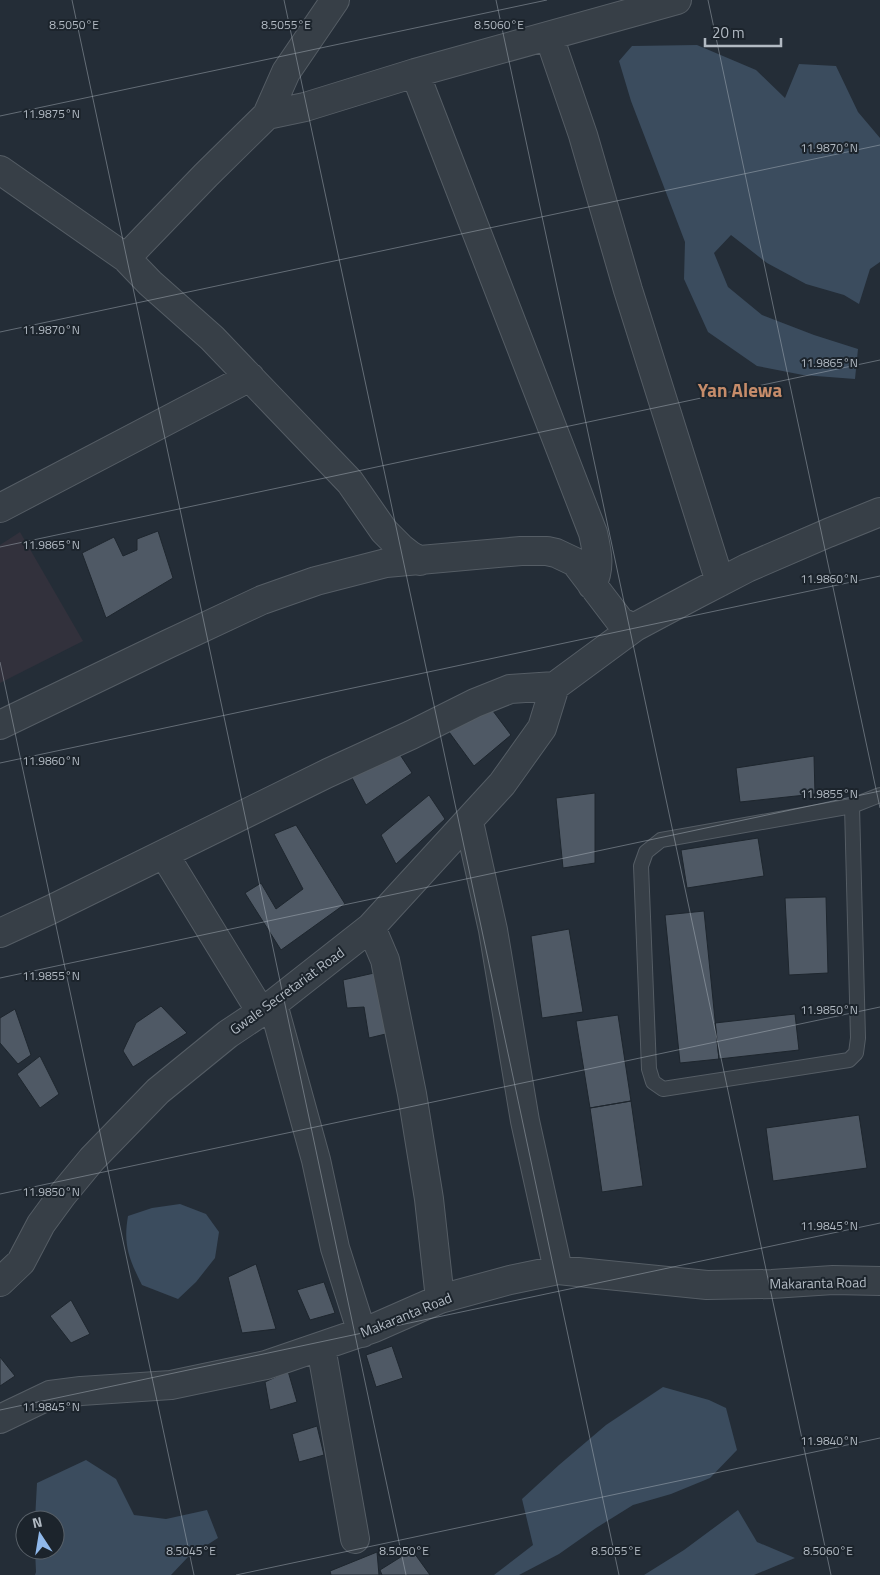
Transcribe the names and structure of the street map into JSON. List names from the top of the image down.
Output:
{
  "streets": {
    "street": ["Gwale Secretariat Road", "Makaranta Road"]
  },
  "districts": ["Yan Alewa"],
  "scale_bar": "20 m",
  "north": "top",
  "coordinates": [
    "8.5050°E",
    "8.5055°E",
    "8.5060°E",
    "11.9875°N",
    "11.9870°N",
    "11.9865°N",
    "11.9860°N",
    "11.9855°N",
    "11.9850°N",
    "11.9845°N",
    "11.9840°N",
    "8.5045°E"
  ]
}
